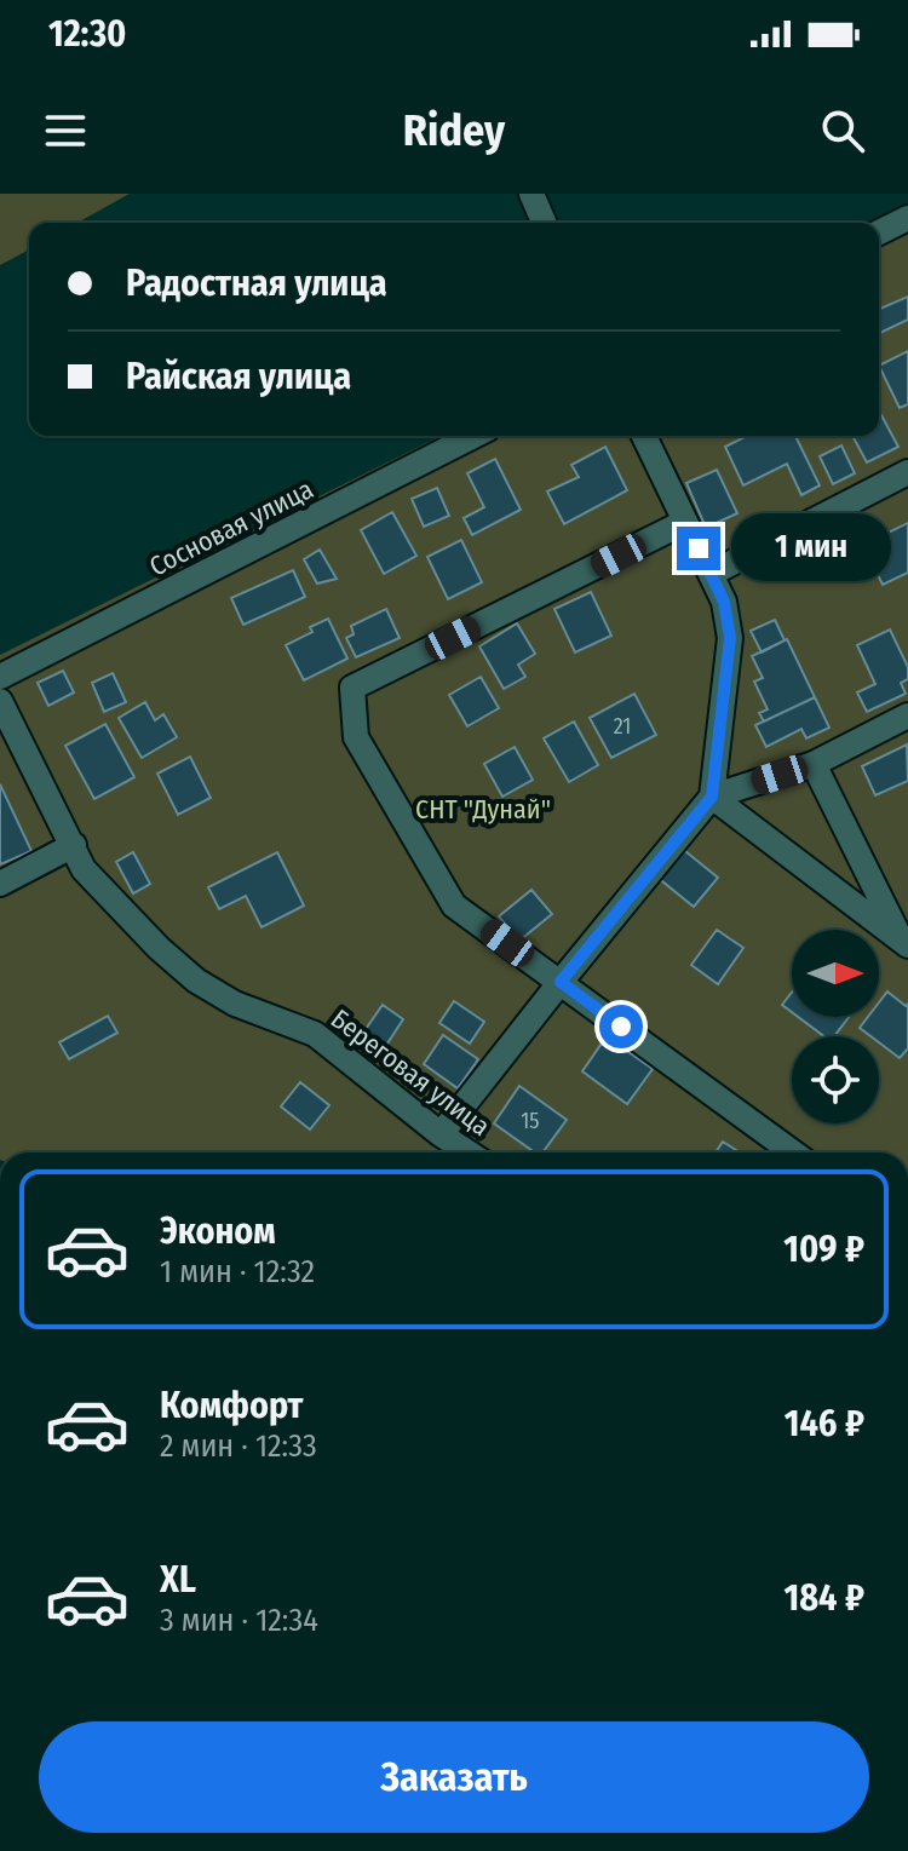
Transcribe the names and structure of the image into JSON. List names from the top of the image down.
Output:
{
  "streets": {
    "street": ["Сосновая улица", "Береговая улица"]
  },
  "parks": ["СНТ \"Дунай\""],
  "house_numbers": ["21", "15"],
  "north": "right",
  "page": {
    "status": "12:30",
    "header": "Ridey",
    "banner": ["Радостная улица", "Райская улица"],
    "bubble": "1 мин",
    "list": [
      {
        "name": "Эконом",
        "note": "1 мин · 12:32",
        "value": "109 ₽"
      },
      {
        "name": "Комфорт",
        "note": "2 мин · 12:33",
        "value": "146 ₽"
      },
      {
        "name": "XL",
        "note": "3 мин · 12:34",
        "value": "184 ₽"
      }
    ],
    "buttons": "Заказать"
  }
}
